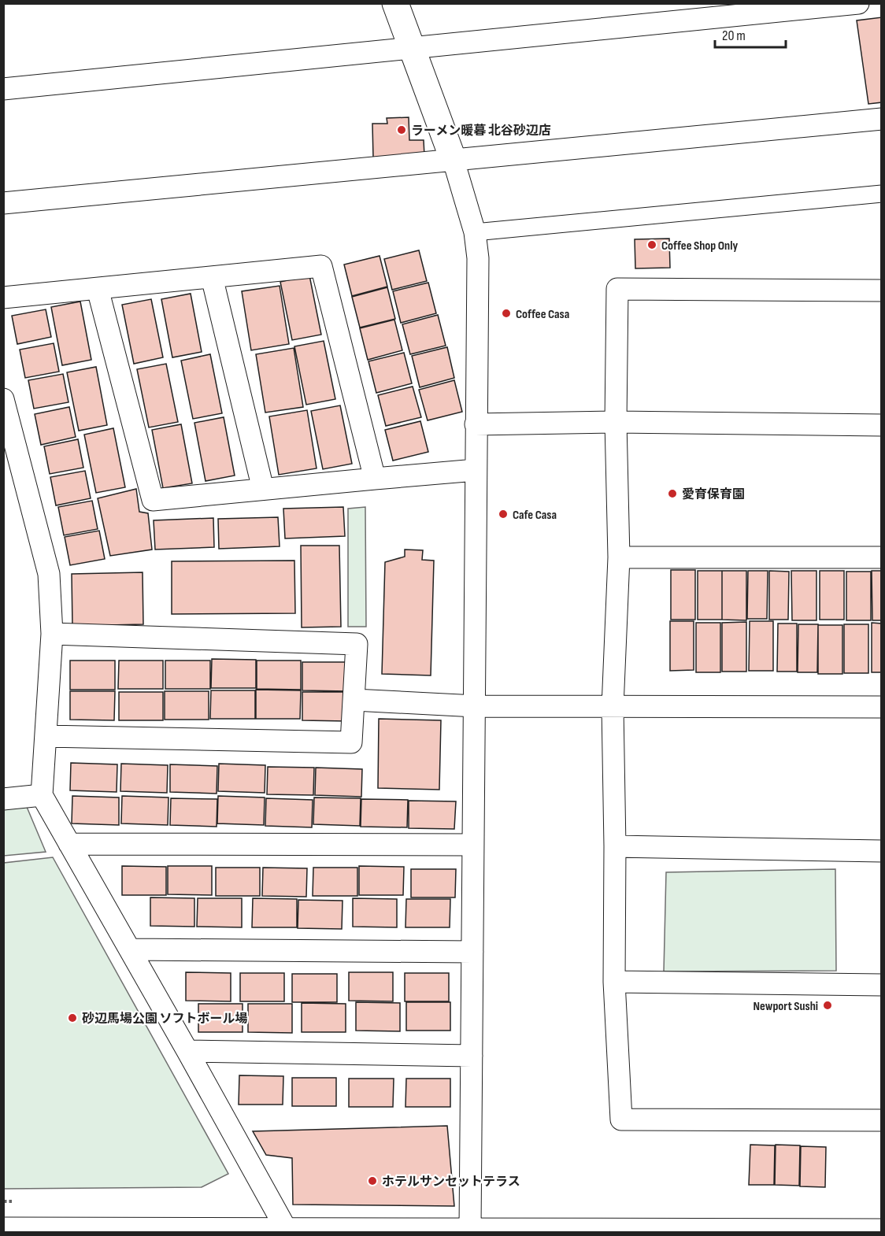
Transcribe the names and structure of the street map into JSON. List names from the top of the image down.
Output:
{
  "places": [
    "ラーメン暖暮 北谷砂辺店",
    "Coffee Shop Only",
    "Coffee Casa",
    "愛育保育園",
    "Cafe Casa",
    "Newport Sushi",
    "砂辺馬場公園 ソフトボール場",
    "ホテルサンセットテラス"
  ],
  "scale_bar": "20 m"
}
